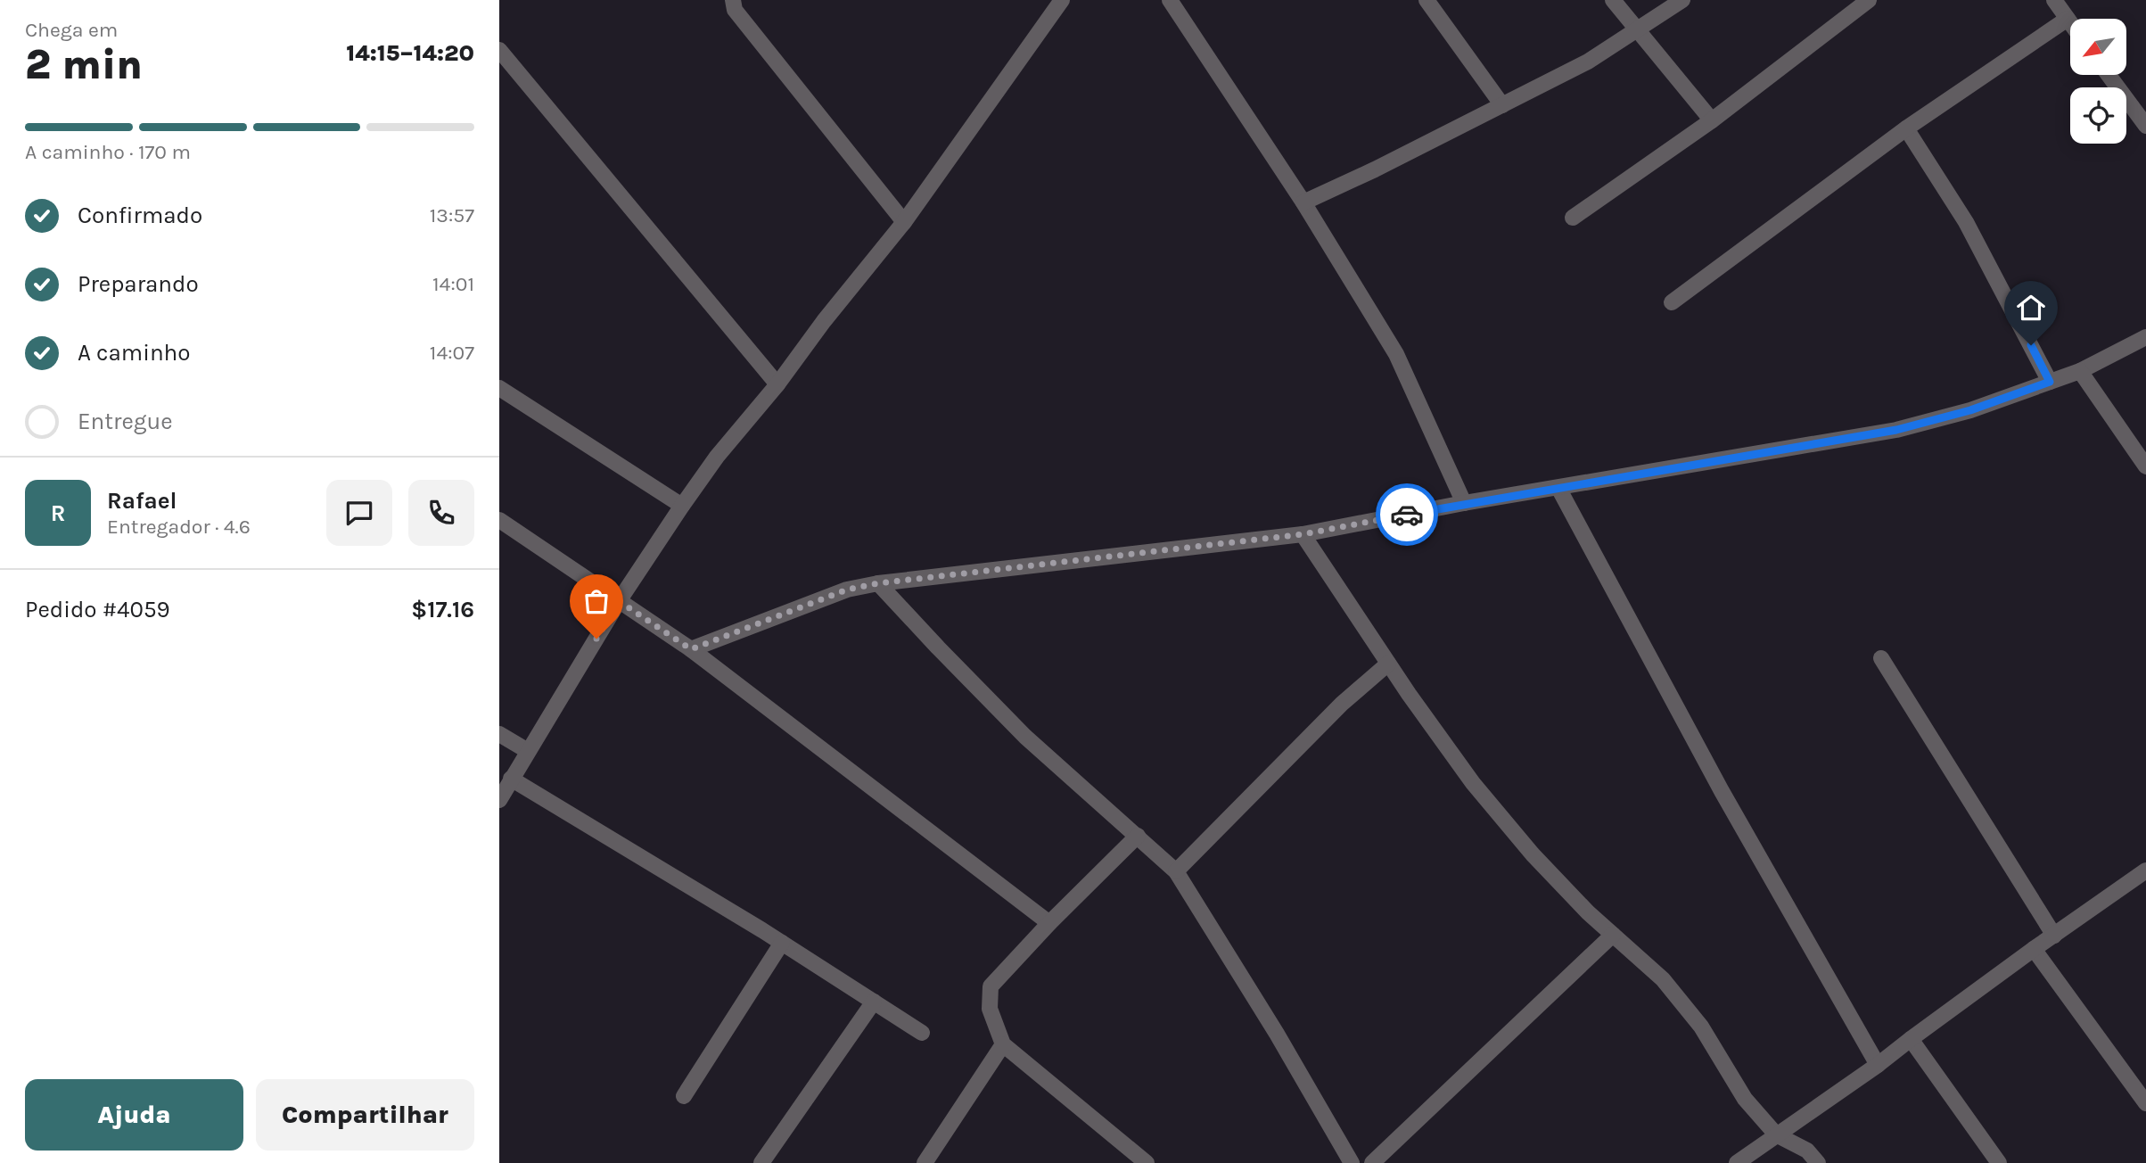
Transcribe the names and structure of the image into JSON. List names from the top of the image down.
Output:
{
  "north": "bottom left",
  "page": {
    "heading": ["2 min", "Chega em", "14:15–14:20"],
    "panel": [
      "Rafael",
      "Entregador · 4.6",
      "Pedido #4059",
      "$17.16"
    ],
    "bar": "A caminho · 170 m",
    "list": [
      ["Confirmado", "13:57"],
      ["Preparando", "14:01"],
      ["A caminho", "14:07"],
      "Entregue"
    ],
    "round": "R",
    "buttons": ["Ajuda", "Compartilhar"]
  }
}
